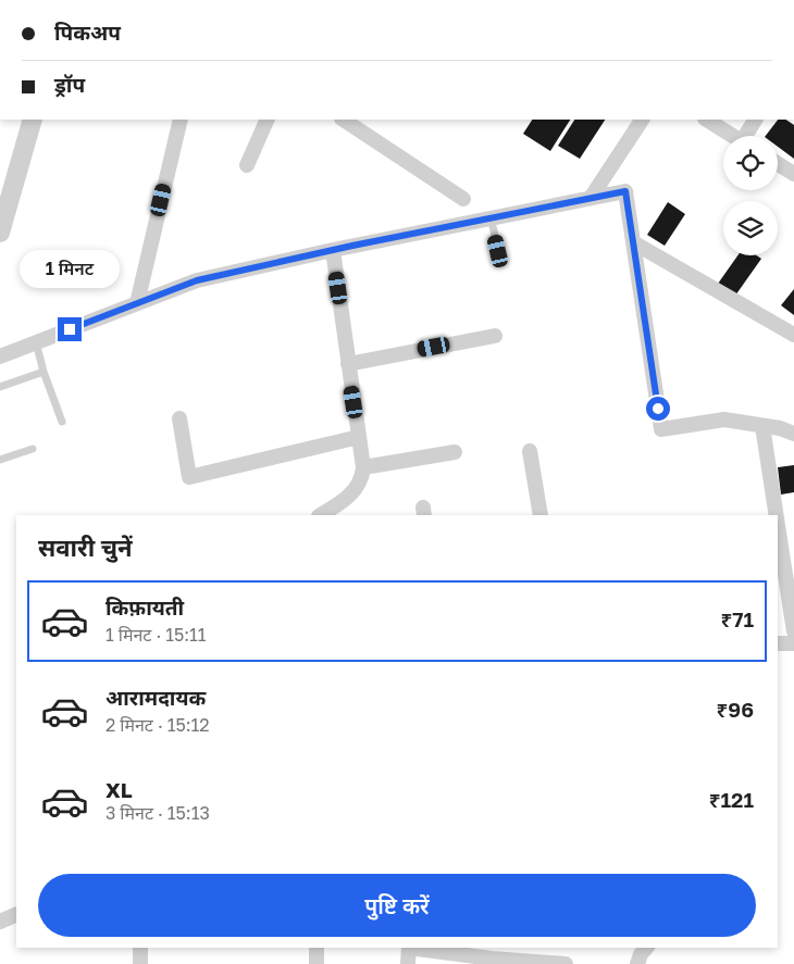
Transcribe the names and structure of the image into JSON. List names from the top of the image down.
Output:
{
  "page": {
    "banner": ["पिकअप", "ड्रॉप"],
    "bubble": "1 मिनट",
    "heading": "सवारी चुनें",
    "list": [
      {
        "name": "किफ़ायती",
        "note": "1 मिनट · 15:11",
        "value": "₹71"
      },
      {
        "name": "आरामदायक",
        "note": "2 मिनट · 15:12",
        "value": "₹96"
      },
      {
        "name": "XL",
        "note": "3 मिनट · 15:13",
        "value": "₹121"
      }
    ],
    "buttons": "पुष्टि करें"
  }
}
